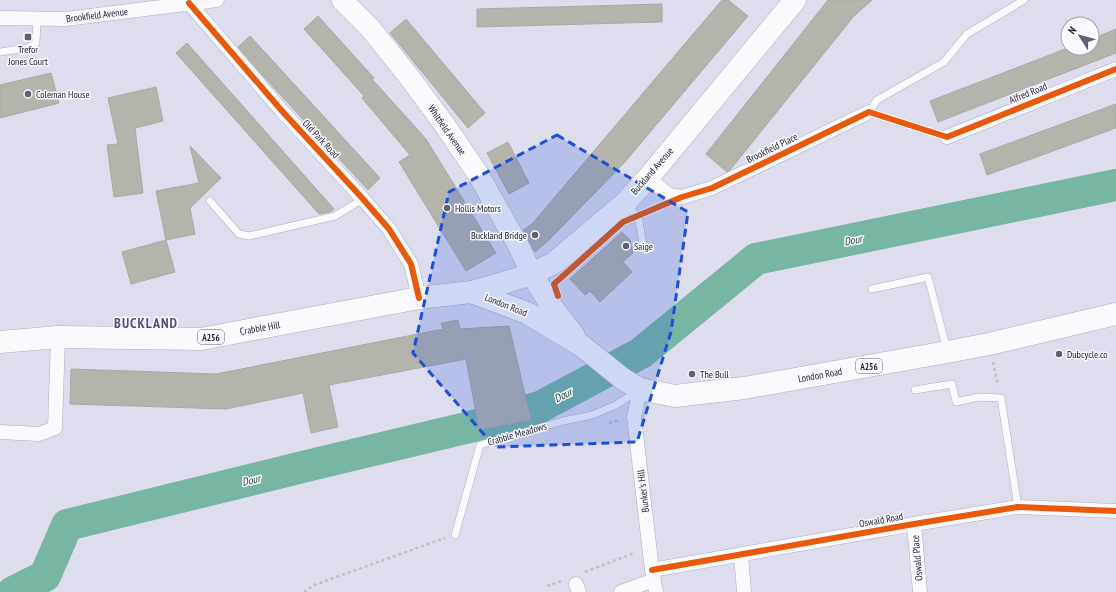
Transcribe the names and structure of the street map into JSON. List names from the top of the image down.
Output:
{
  "streets": {
    "main road": [
      "Buckland Avenue",
      "London Road",
      "Crabble Hill",
      "A256"
    ],
    "street": [
      "Brookfield Avenue",
      "Alfred Road",
      "Whitfield Avenue",
      "Old Park Road",
      "Brookfield Place",
      "Bunker's Hill",
      "Oswald Road",
      "Oswald Place"
    ],
    "lane": ["Crabble Meadows"]
  },
  "crossings": [
    ["Brookfield Avenue", "Old Park Road"],
    ["Whitfield Avenue", "Buckland Avenue"],
    ["Whitfield Avenue", "London Road"],
    ["Old Park Road", "Crabble Hill"],
    ["Brookfield Place", "Buckland Avenue"],
    ["Buckland Avenue", "London Road"],
    ["Buckland Avenue", "Crabble Hill"],
    ["London Road", "Crabble Hill"],
    ["London Road", "Crabble Meadows"],
    ["London Road", "Bunker's Hill"],
    ["Crabble Meadows", "Bunker's Hill"],
    ["Bunker's Hill", "Oswald Road"],
    ["Oswald Road", "Oswald Place"]
  ],
  "districts": ["BUCKLAND"],
  "water": ["Dour"],
  "places": {
    "transit": ["Trefor Jones Court"],
    "other": [
      "Coleman House",
      "Hollis Motors",
      "Buckland Bridge",
      "Saige",
      "Dubcycle.co",
      "The Bull"
    ]
  },
  "north": "top left"
}
